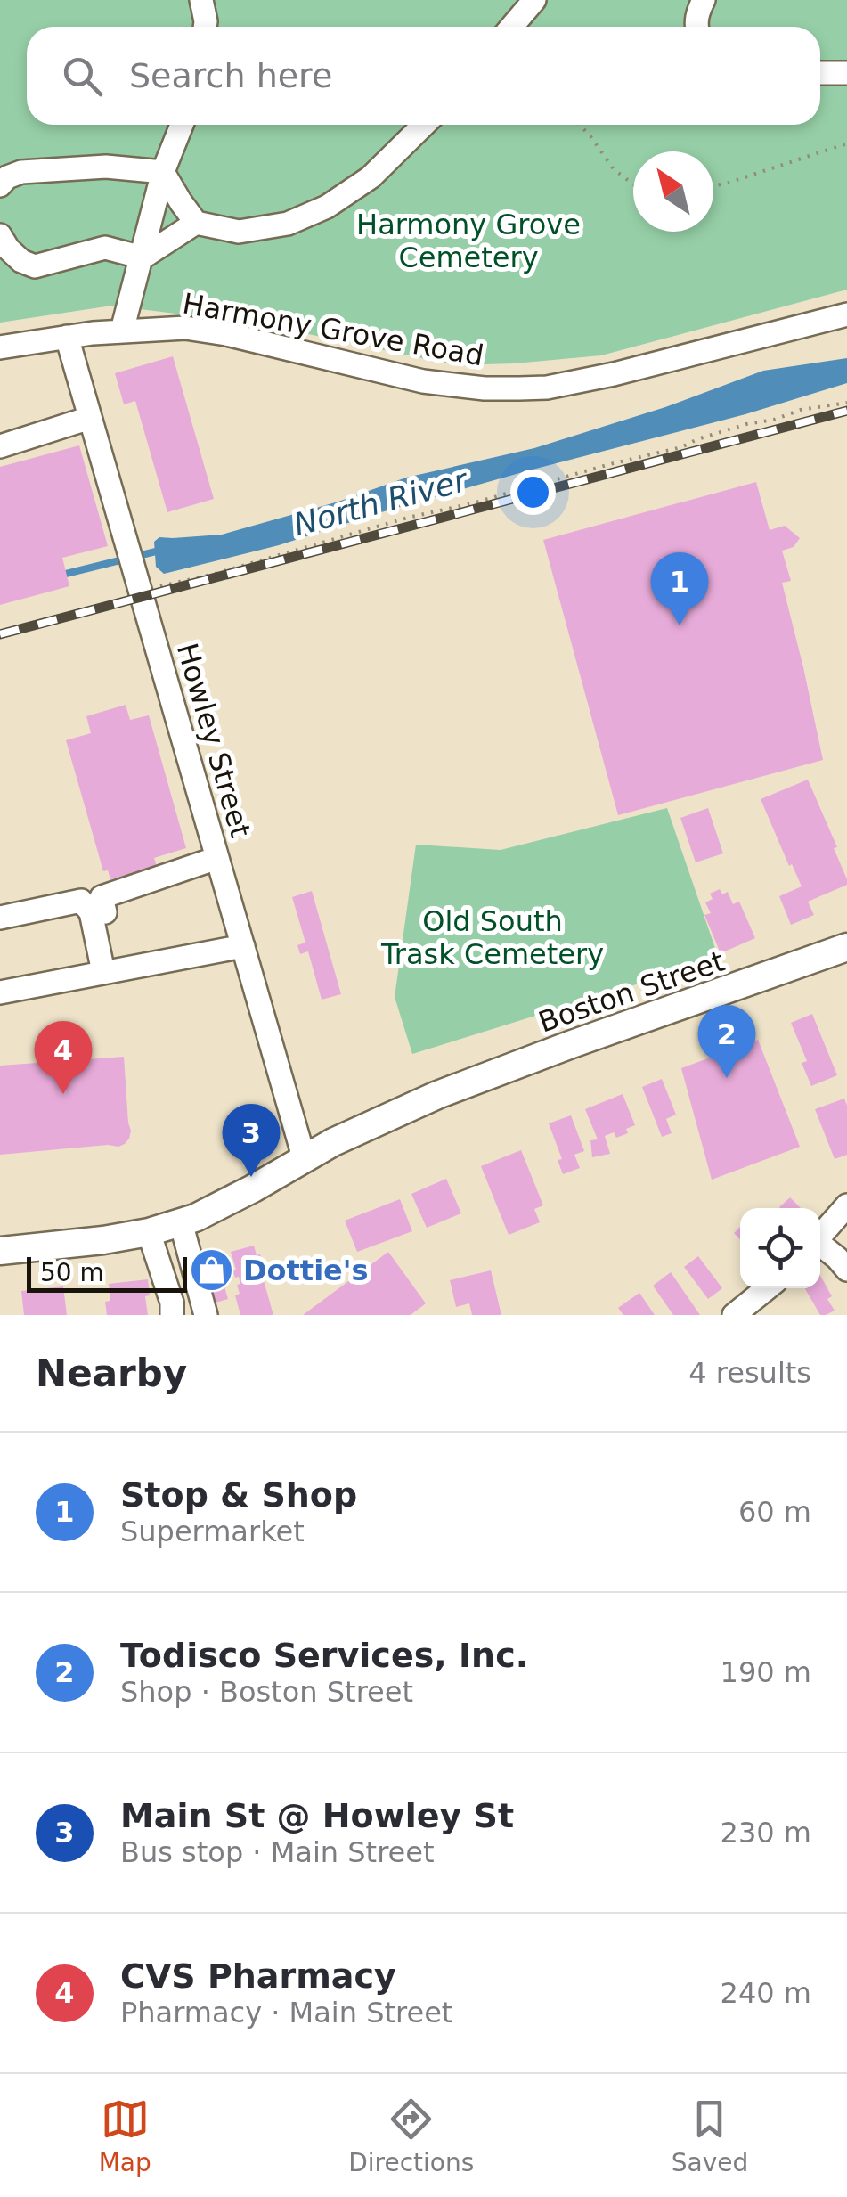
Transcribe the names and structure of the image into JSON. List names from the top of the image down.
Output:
{
  "streets": {
    "main road": ["Boston Street"],
    "street": ["Harmony Grove Road", "Howley Street"]
  },
  "crossings": [
    ["Harmony Grove Road", "Howley Street"],
    ["Howley Street", "Boston Street"]
  ],
  "water": ["North River"],
  "parks": ["Harmony Grove Cemetery", "Old South Trask Cemetery"],
  "places": {
    "shop": ["Dottie's"]
  },
  "scale_bar": "50 m",
  "north": "top left",
  "page": {
    "search": "Search here",
    "pins": [
      "1",
      "2",
      "4",
      "3"
    ],
    "scale": "50 m",
    "heading": ["Nearby", "4 results"],
    "list": [
      {
        "mark": "1",
        "name": "Stop & Shop",
        "note": "Supermarket",
        "value": "60 m"
      },
      {
        "mark": "2",
        "name": "Todisco Services, Inc.",
        "note": "Shop · Boston Street",
        "value": "190 m"
      },
      {
        "mark": "3",
        "name": "Main St @ Howley St",
        "note": "Bus stop · Main Street",
        "value": "230 m"
      },
      {
        "mark": "4",
        "name": "CVS Pharmacy",
        "note": "Pharmacy · Main Street",
        "value": "240 m"
      }
    ],
    "nav": ["Map", "Directions", "Saved"]
  }
}
